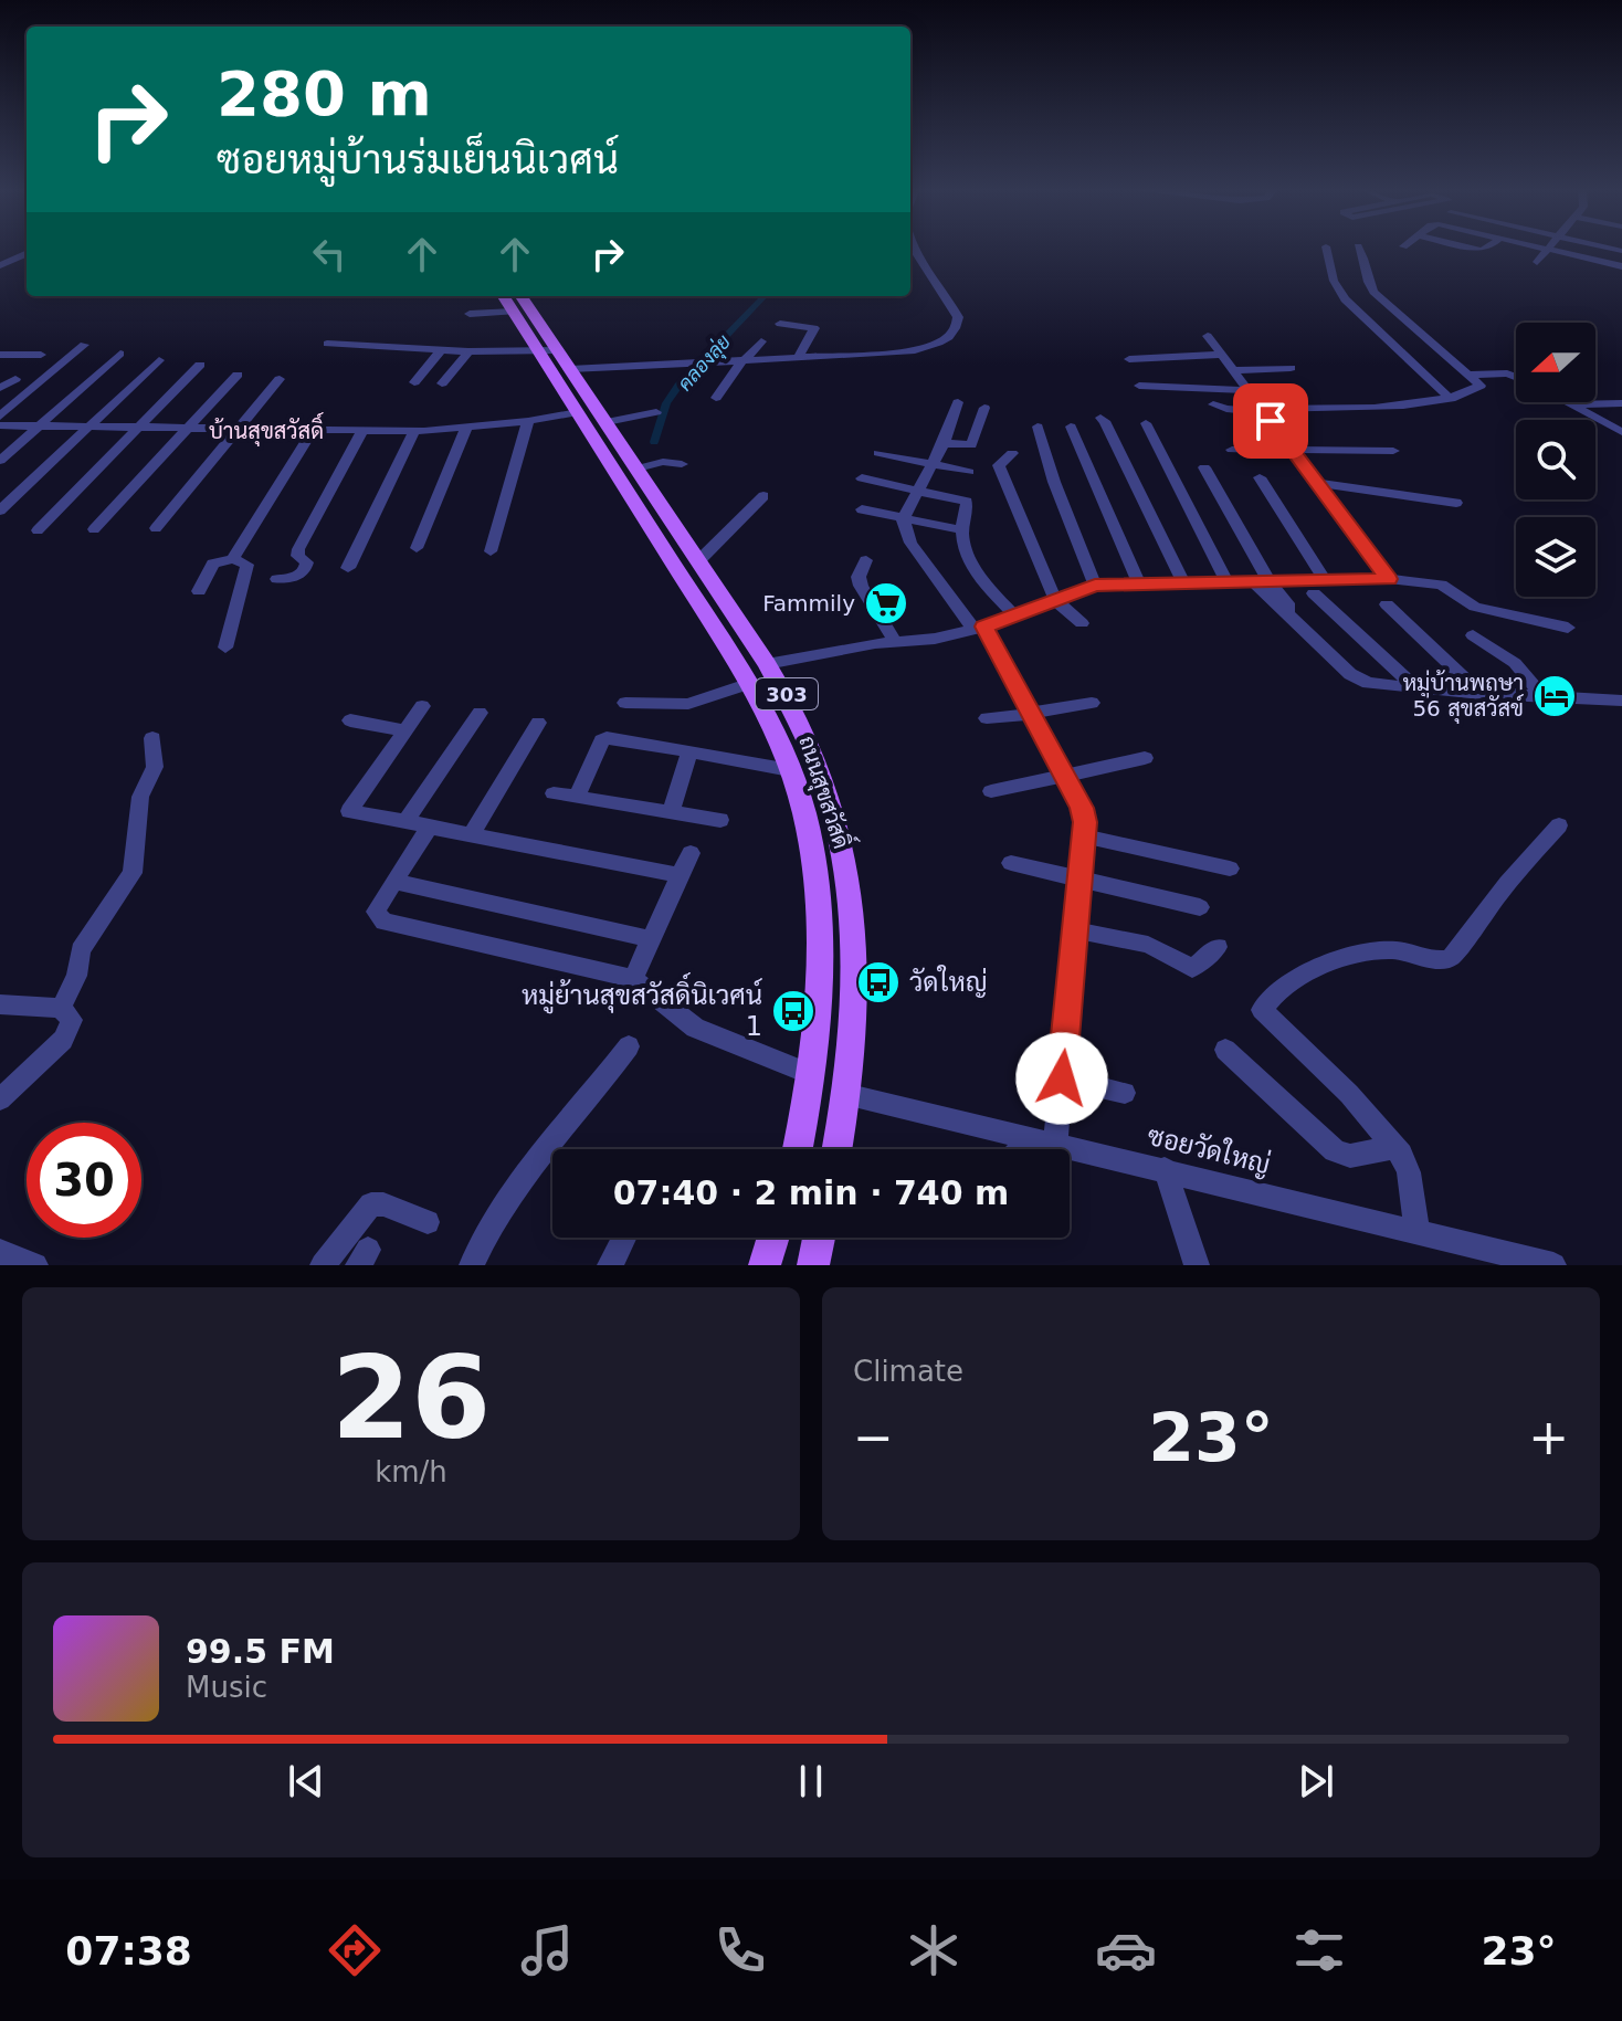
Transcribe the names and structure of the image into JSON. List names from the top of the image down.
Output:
{
  "streets": {
    "main road": ["303", "ถนนสุขสวัสดิ์"],
    "street": ["ซอยวัดใหญ่"]
  },
  "crossings": [
    ["ถนนสุขสวัสดิ์", "ซอยวัดใหญ่"]
  ],
  "districts": ["บ้านสุขสวัสดิ์"],
  "water": ["คลองลุ่ย"],
  "places": {
    "supermarket": ["Fammily"],
    "hotel": ["หมู่บ้านพฤษา 56 สุขสวัสข์"],
    "bus stop": ["วัดใหญ่", "หมู่ย้านสุขสวัสดิ์นิเวศน์ 1"]
  },
  "north": "left",
  "page": {
    "turn": ["280 m", "ซอยหมู่บ้านร่มเย็นนิเวศน์"],
    "limit": "30",
    "trip": "07:40 · 2 min · 740 m",
    "tile": [
      ["26", "km/h"],
      "Climate"
    ],
    "heat": ["−", "23°", "+"],
    "song": ["99.5 FM", "Music"],
    "tabs": ["07:38", "23°"]
  }
}
